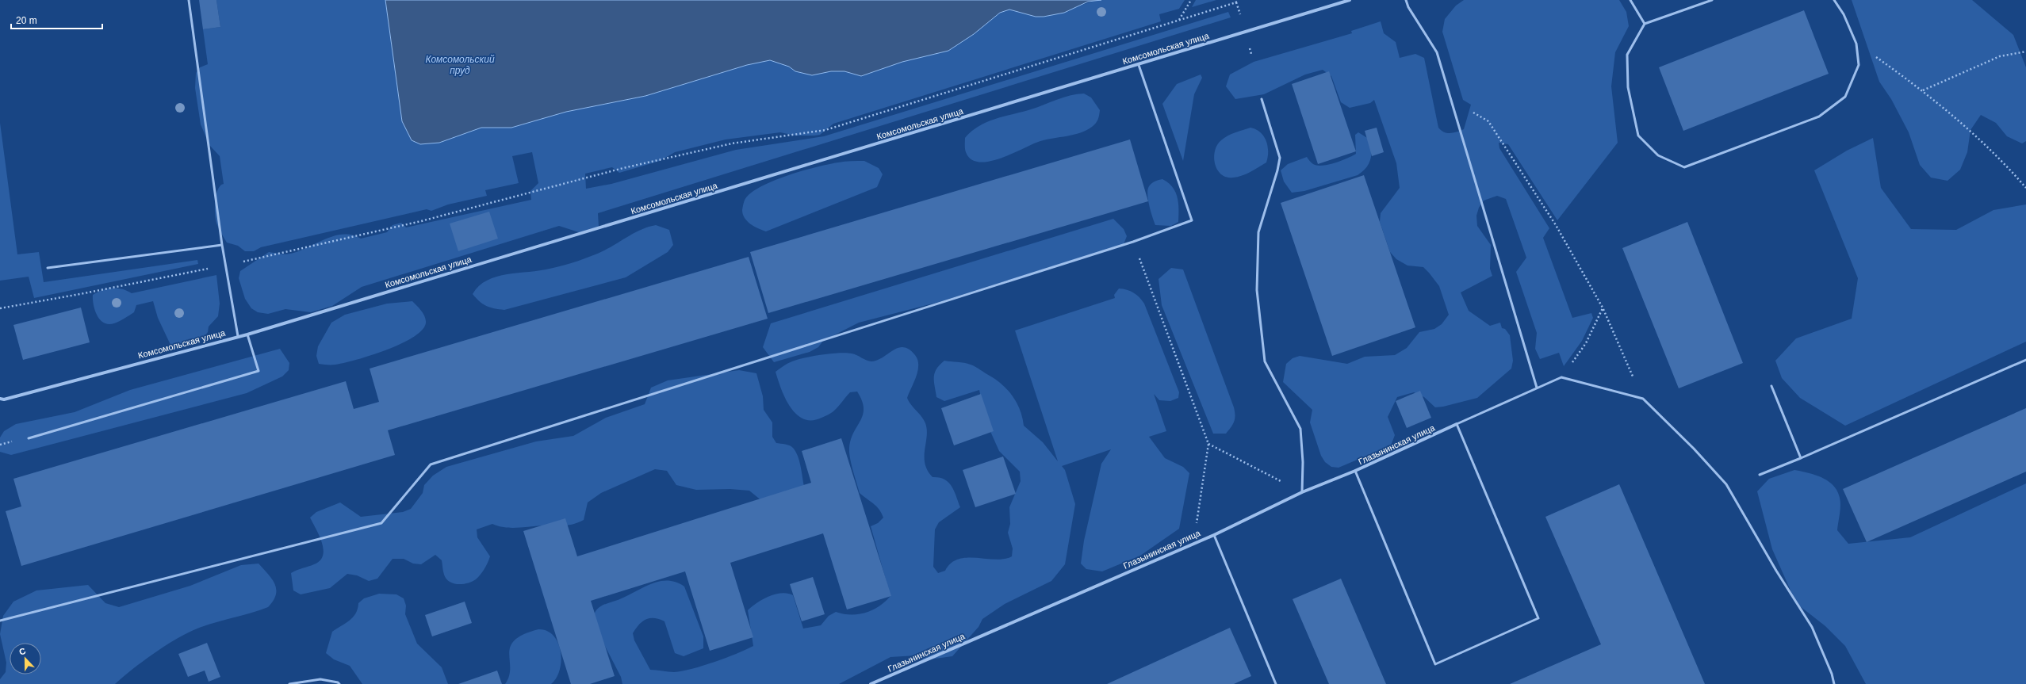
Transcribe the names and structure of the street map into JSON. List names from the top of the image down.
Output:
{
  "streets": {
    "street": ["Комсомольская улица", "Глазынинская улица"]
  },
  "water": ["Комсомольский пруд"],
  "scale_bar": "20 m",
  "north": "top"
}
